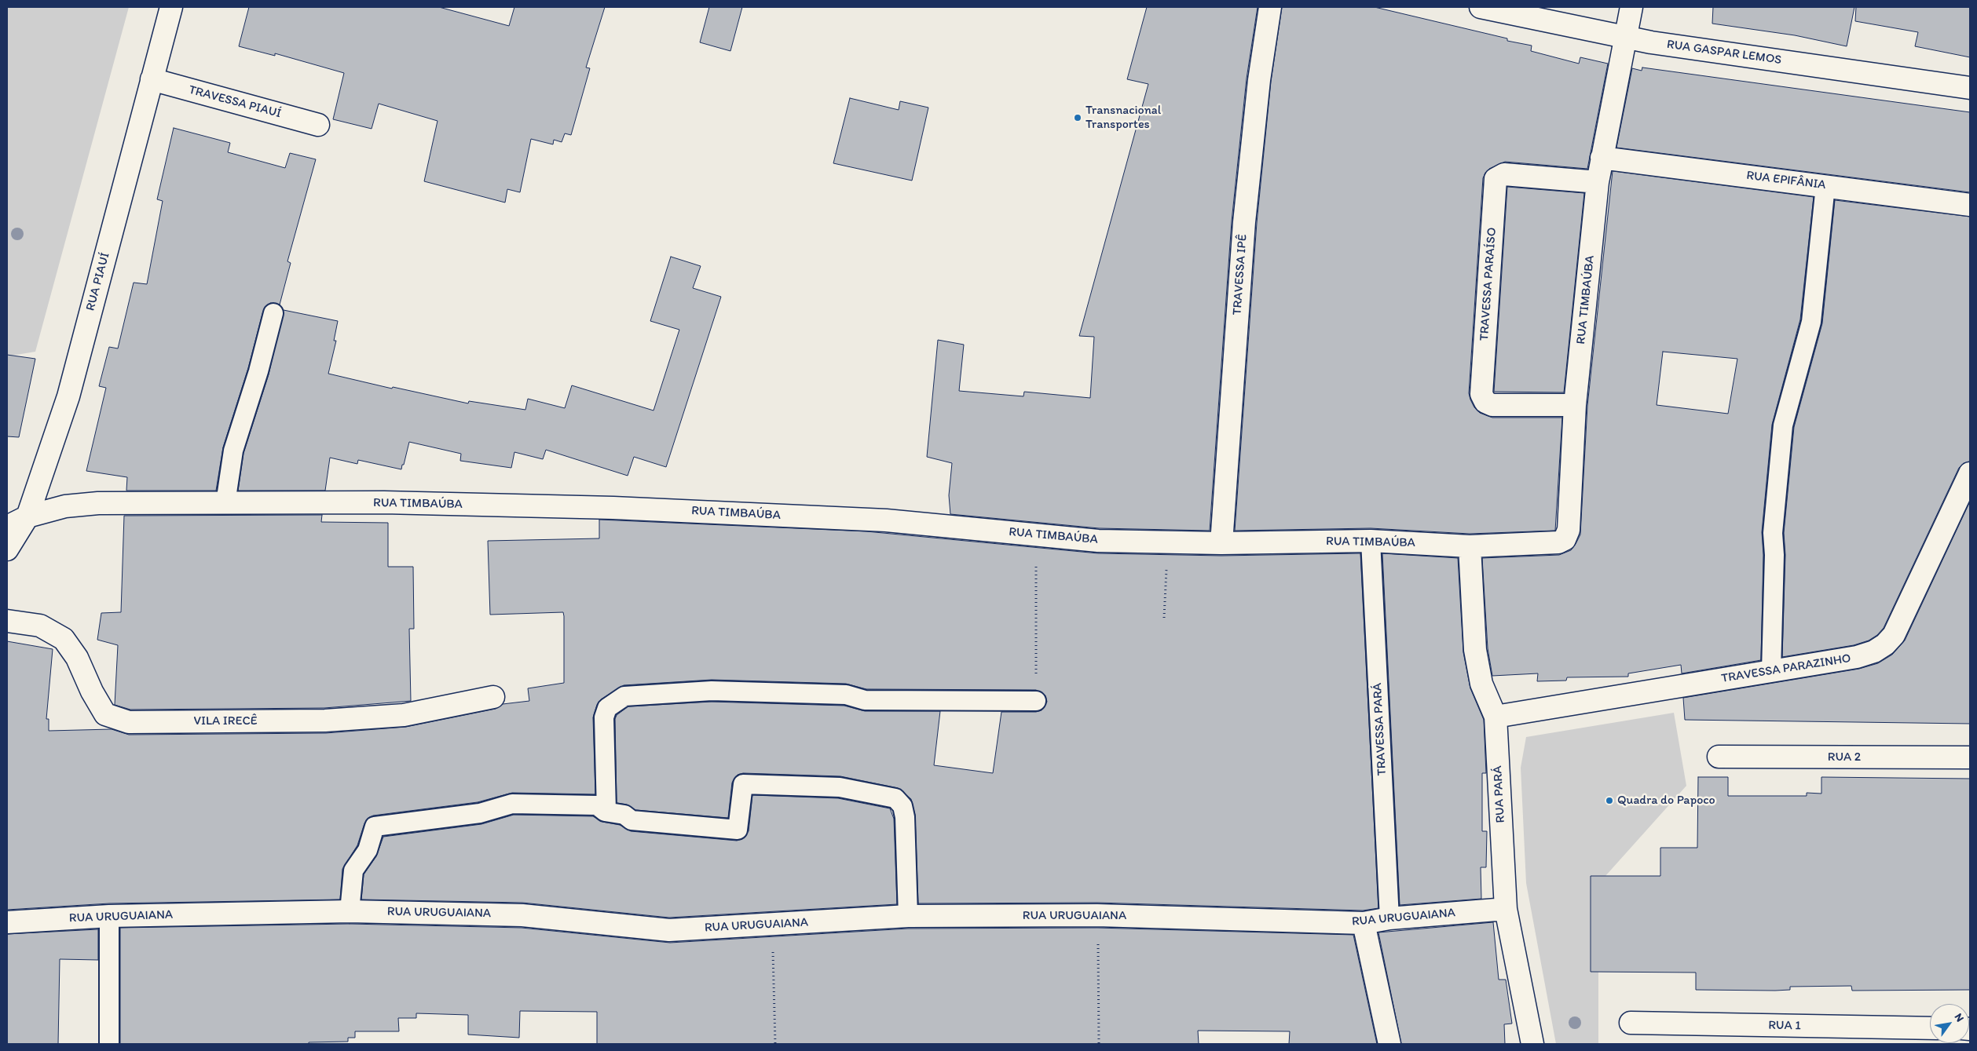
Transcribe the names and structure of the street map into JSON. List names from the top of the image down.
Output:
{
  "streets": {
    "street": [
      "RUA GASPAR LEMOS",
      "TRAVESSA PIAUÍ",
      "RUA EPIFÂNIA",
      "TRAVESSA IPÊ",
      "RUA PIAUÍ",
      "TRAVESSA PARAÍSO",
      "RUA TIMBAÚBA",
      "TRAVESSA PARAZINHO",
      "VILA IRECÊ",
      "RUA 2",
      "RUA PARÁ",
      "RUA URUGUAIANA",
      "RUA 1"
    ],
    "lane": ["TRAVESSA PARÁ"]
  },
  "crossings": [
    ["RUA GASPAR LEMOS", "RUA TIMBAÚBA"],
    ["TRAVESSA PIAUÍ", "RUA PIAUÍ"],
    ["RUA EPIFÂNIA", "RUA TIMBAÚBA"],
    ["TRAVESSA IPÊ", "RUA TIMBAÚBA"],
    ["RUA PIAUÍ", "RUA TIMBAÚBA"],
    ["TRAVESSA PARAÍSO", "RUA TIMBAÚBA"],
    ["RUA TIMBAÚBA", "TRAVESSA PARÁ"],
    ["RUA TIMBAÚBA", "RUA PARÁ"],
    ["TRAVESSA PARAZINHO", "RUA PARÁ"],
    ["TRAVESSA PARÁ", "RUA URUGUAIANA"],
    ["RUA PARÁ", "RUA URUGUAIANA"]
  ],
  "places": ["Transnacional Transportes", "Quadra do Papoco"],
  "north": "top right"
}
